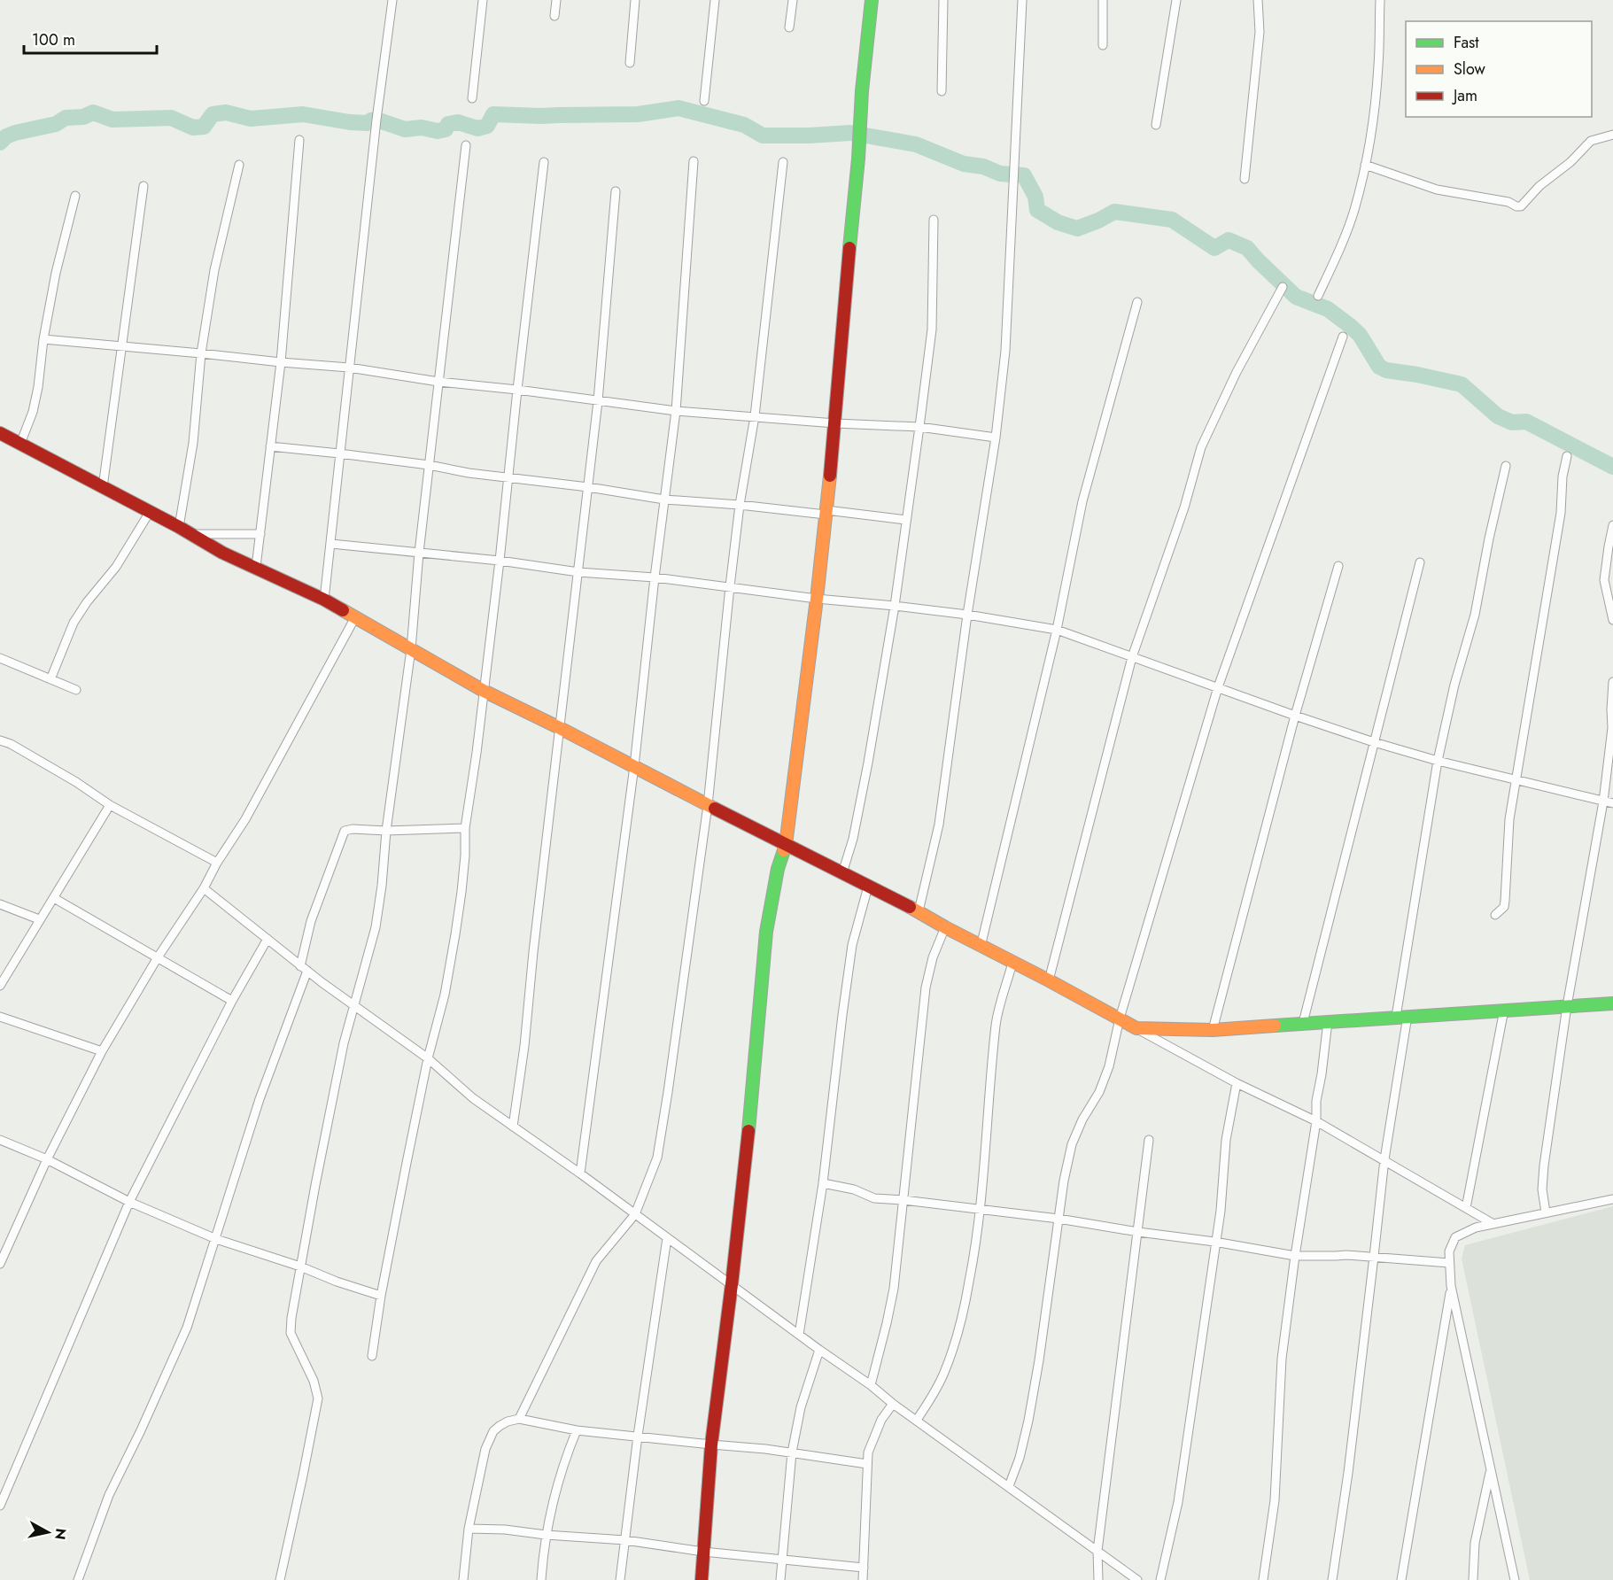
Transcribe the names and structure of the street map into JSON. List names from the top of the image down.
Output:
{
  "legend": ["Fast", "Slow", "Jam"],
  "scale_bar": "100 m",
  "north": "right"
}
